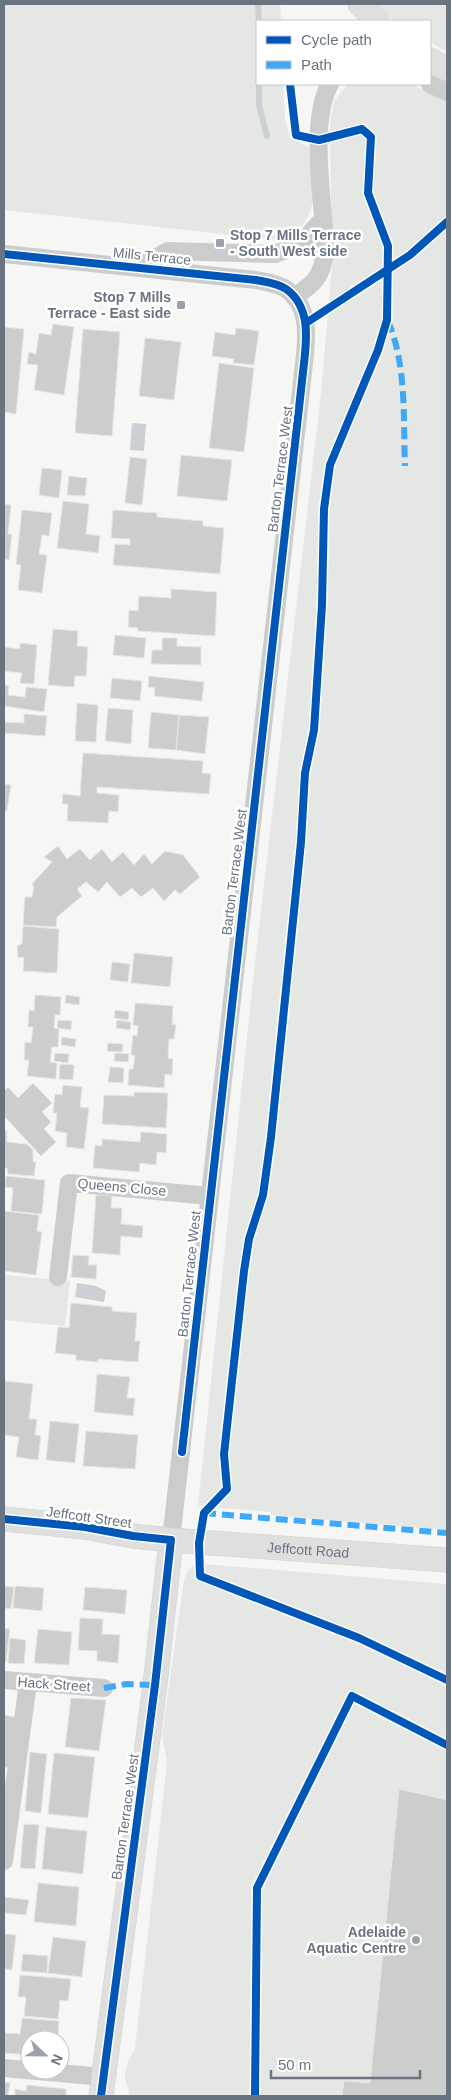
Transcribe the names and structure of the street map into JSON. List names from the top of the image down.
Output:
{
  "streets": {
    "street": [
      "Mills Terrace",
      "Barton Terrace West",
      "Queens Close",
      "Jeffcott Street",
      "Jeffcott Road",
      "Hack Street"
    ]
  },
  "crossings": [
    ["Mills Terrace", "Barton Terrace West"],
    ["Barton Terrace West", "Queens Close"],
    ["Barton Terrace West", "Jeffcott Street"],
    ["Barton Terrace West", "Jeffcott Road"],
    ["Jeffcott Street", "Jeffcott Road"]
  ],
  "places": {
    "transit": ["Stop 7 Mills Terrace - South West side", "Stop 7 Mills Terrace - East side"],
    "other": ["Adelaide Aquatic Centre"]
  },
  "legend": ["Cycle path", "Path"],
  "scale_bar": "50 m",
  "north": "right"
}
